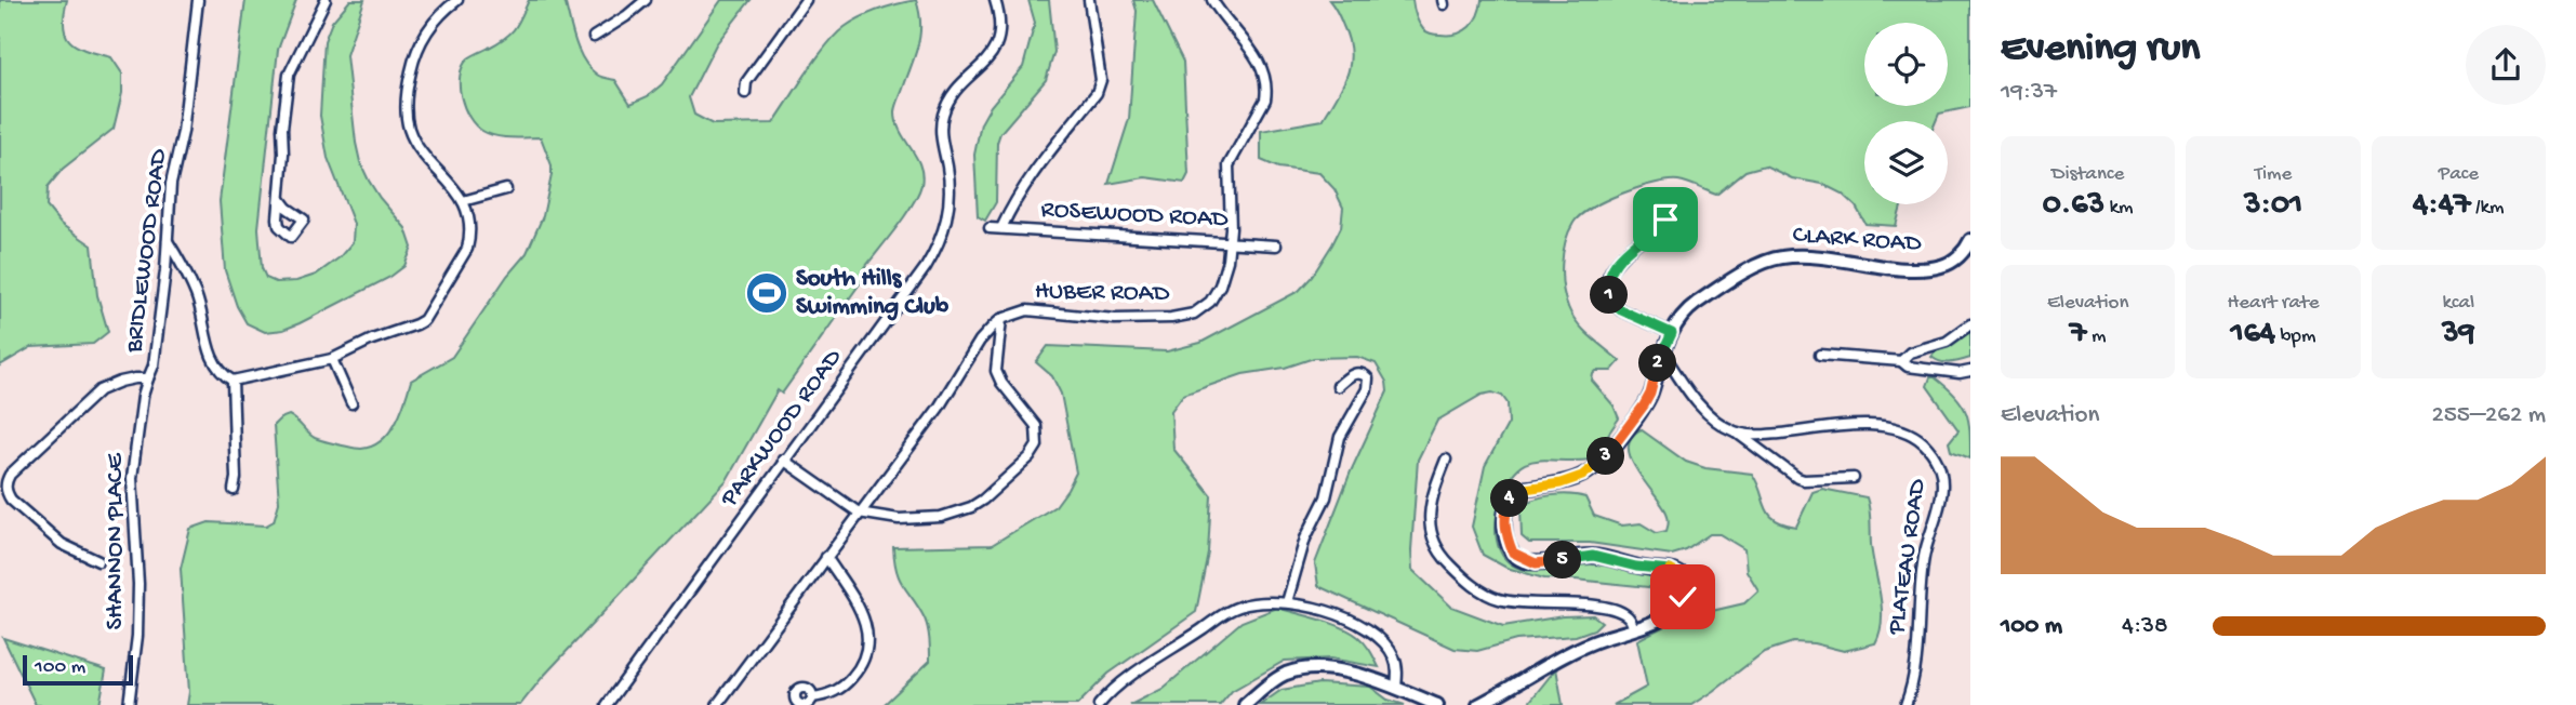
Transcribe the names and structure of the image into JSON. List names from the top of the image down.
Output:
{
  "streets": {
    "street": [
      "ROSEWOOD ROAD",
      "CLARK ROAD",
      "BRIDLEWOOD ROAD",
      "HUBER ROAD",
      "PARKWOOD ROAD",
      "SHANNON PLACE",
      "PLATEAU ROAD"
    ]
  },
  "crossings": [
    ["ROSEWOOD ROAD", "HUBER ROAD"],
    ["BRIDLEWOOD ROAD", "SHANNON PLACE"]
  ],
  "places": {
    "sports": ["South Hills Swimming Club"]
  },
  "scale_bar": "100 m",
  "page": {
    "heading": ["Evening run", "19:37"],
    "stats": [
      ["Distance", "0.63 km"],
      ["Time", "3:01"],
      ["Pace", "4:47 /km"],
      ["Elevation", "7 m"],
      ["Heart rate", "164 bpm"],
      ["kcal", "39"]
    ],
    "pins": [
      "1",
      "2",
      "3",
      "4",
      "5"
    ],
    "chart": ["Elevation", "255–262 m"],
    "list": [
      {
        "name": "100 m",
        "note": "4:38"
      }
    ],
    "scale": "100 m"
  }
}
